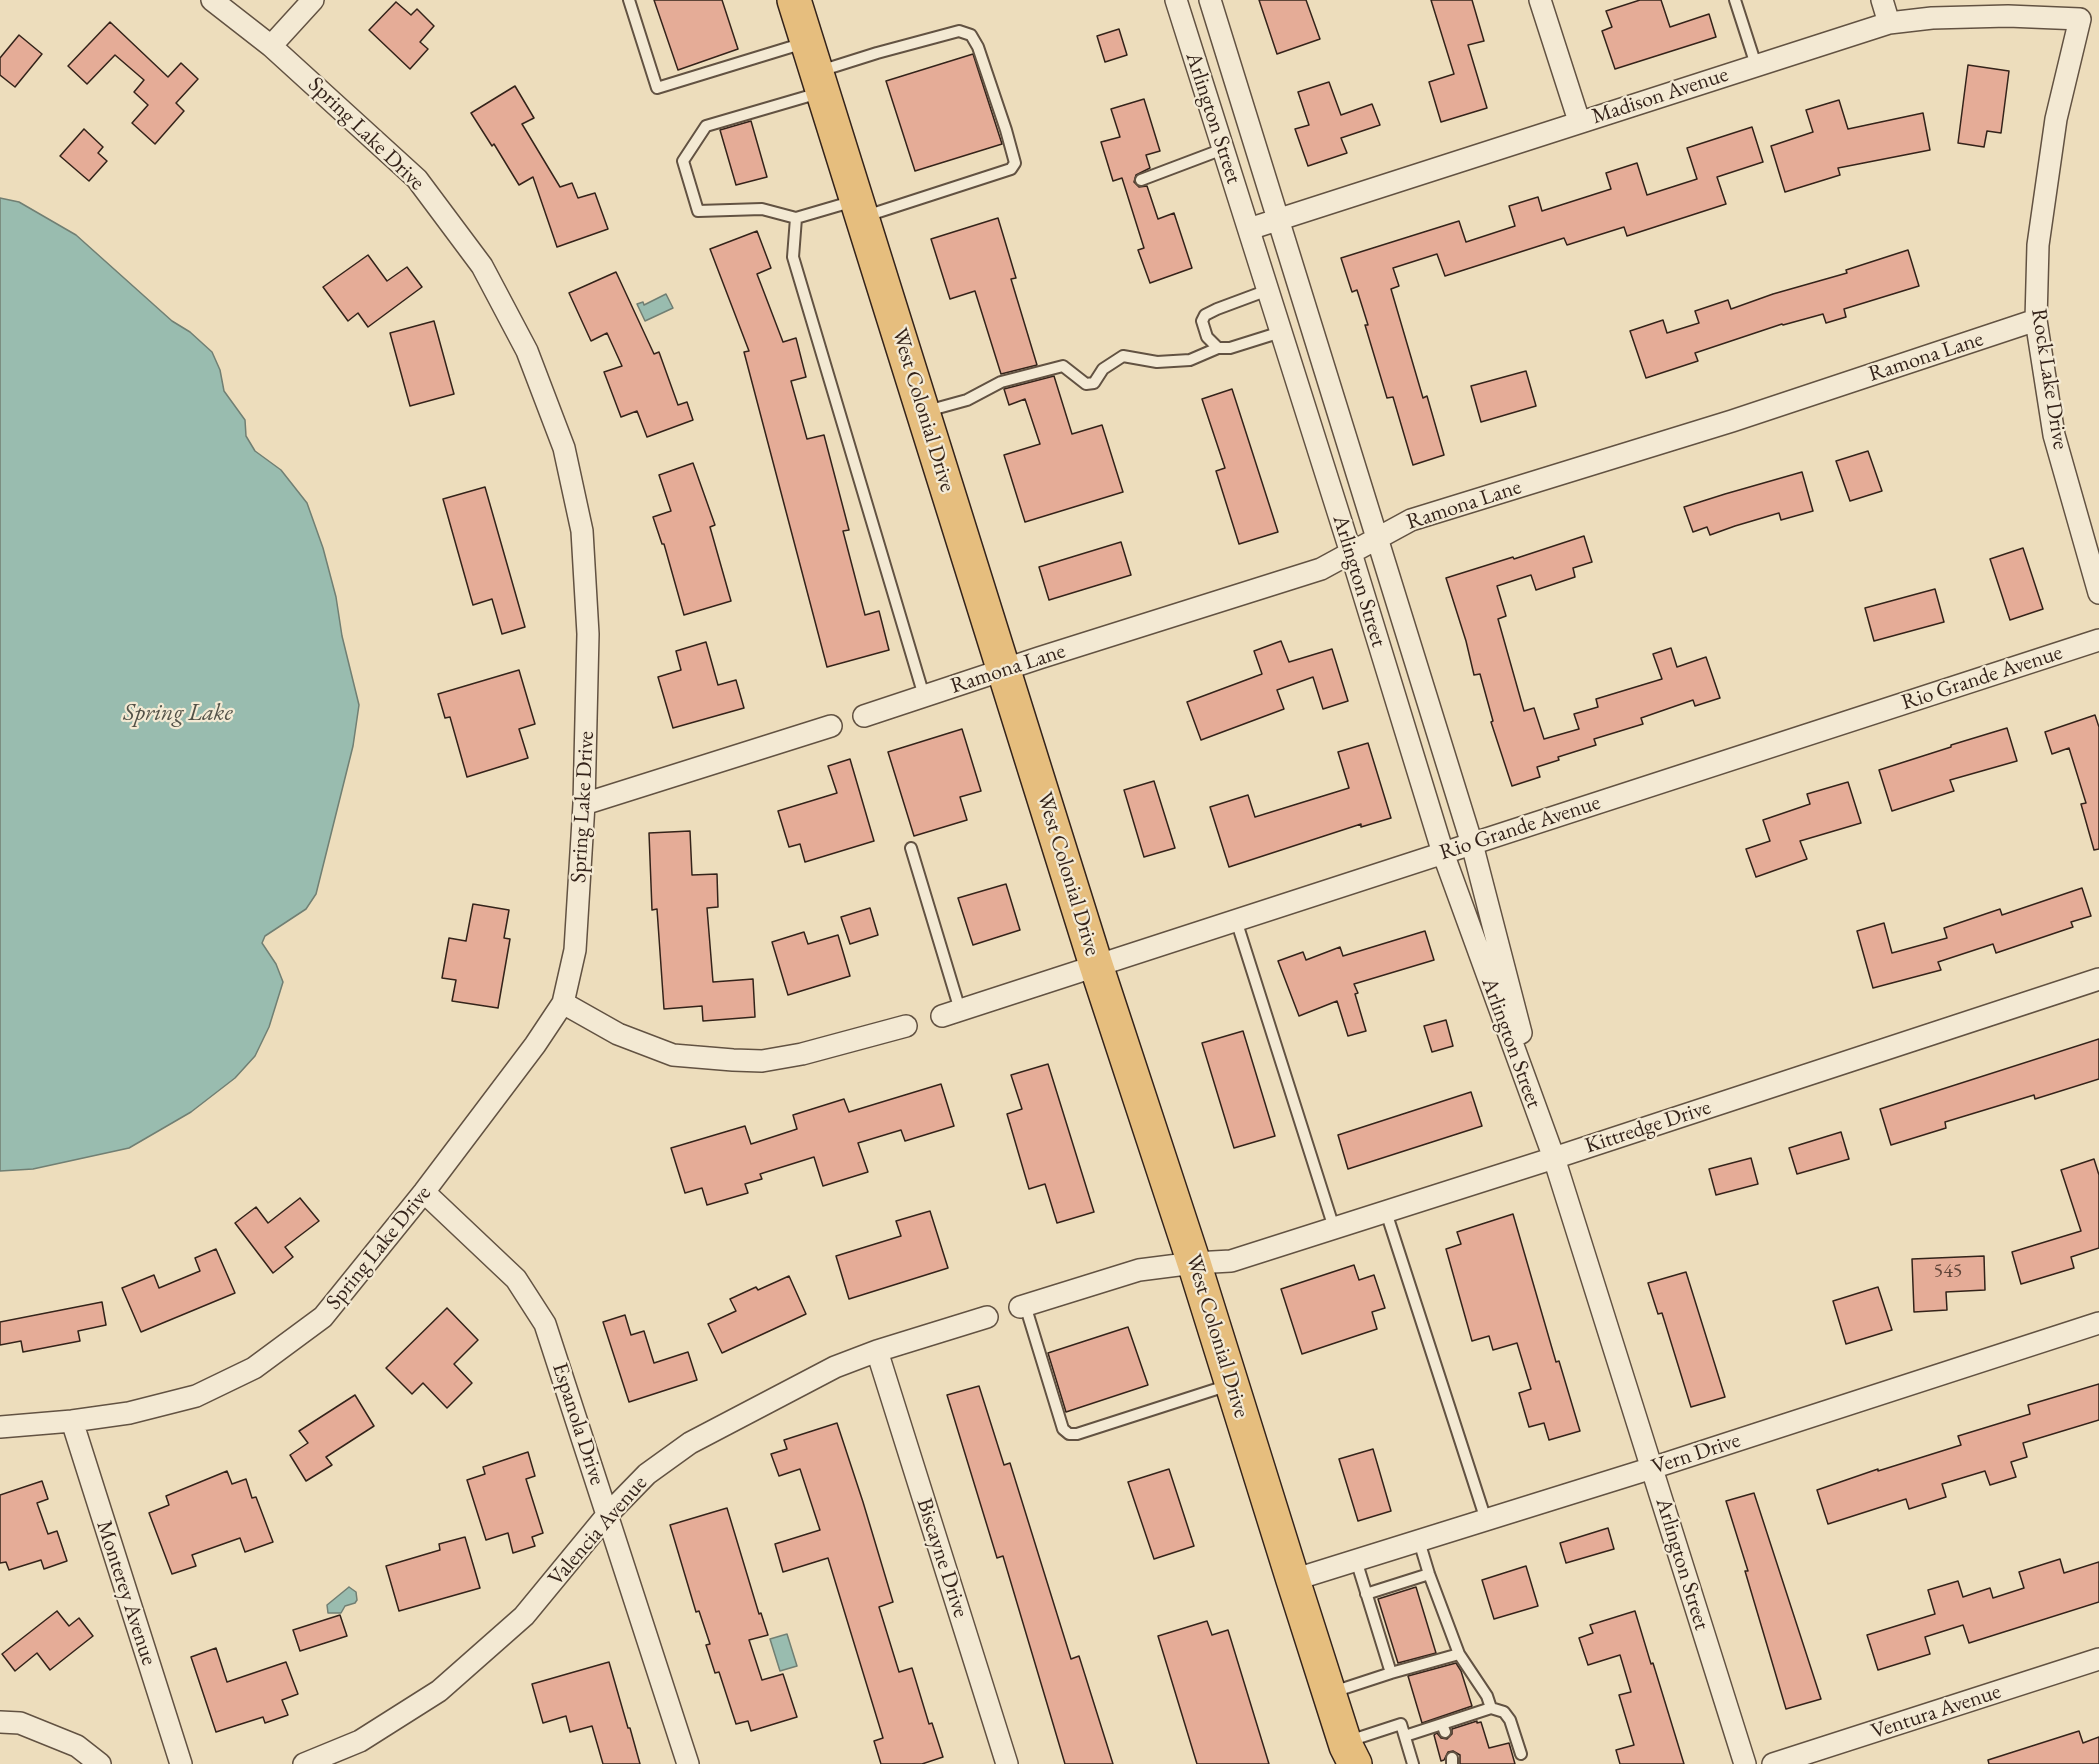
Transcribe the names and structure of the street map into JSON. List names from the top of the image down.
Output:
{
  "streets": {
    "highway": ["West Colonial Drive"],
    "street": [
      "Madison Avenue",
      "Arlington Street",
      "Spring Lake Drive",
      "Ramona Lane",
      "Rock Lake Drive",
      "Rio Grande Avenue",
      "Kittredge Drive",
      "Espanola Drive",
      "Vern Drive",
      "Valencia Avenue",
      "Biscayne Drive",
      "Monterey Avenue",
      "Ventura Avenue"
    ]
  },
  "crossings": [
    ["Madison Avenue", "Arlington Street"],
    ["Madison Avenue", "Rock Lake Drive"],
    ["Arlington Street", "Ramona Lane"],
    ["Arlington Street", "Rio Grande Avenue"],
    ["Arlington Street", "Kittredge Drive"],
    ["Arlington Street", "Vern Drive"],
    ["Spring Lake Drive", "Espanola Drive"],
    ["Spring Lake Drive", "Monterey Avenue"],
    ["Ramona Lane", "Rock Lake Drive"],
    ["Ramona Lane", "West Colonial Drive"],
    ["West Colonial Drive", "Rio Grande Avenue"],
    ["West Colonial Drive", "Kittredge Drive"],
    ["West Colonial Drive", "Vern Drive"],
    ["Espanola Drive", "Valencia Avenue"],
    ["Valencia Avenue", "Biscayne Drive"]
  ],
  "water": ["Spring Lake"],
  "house_numbers": ["545"]
}
